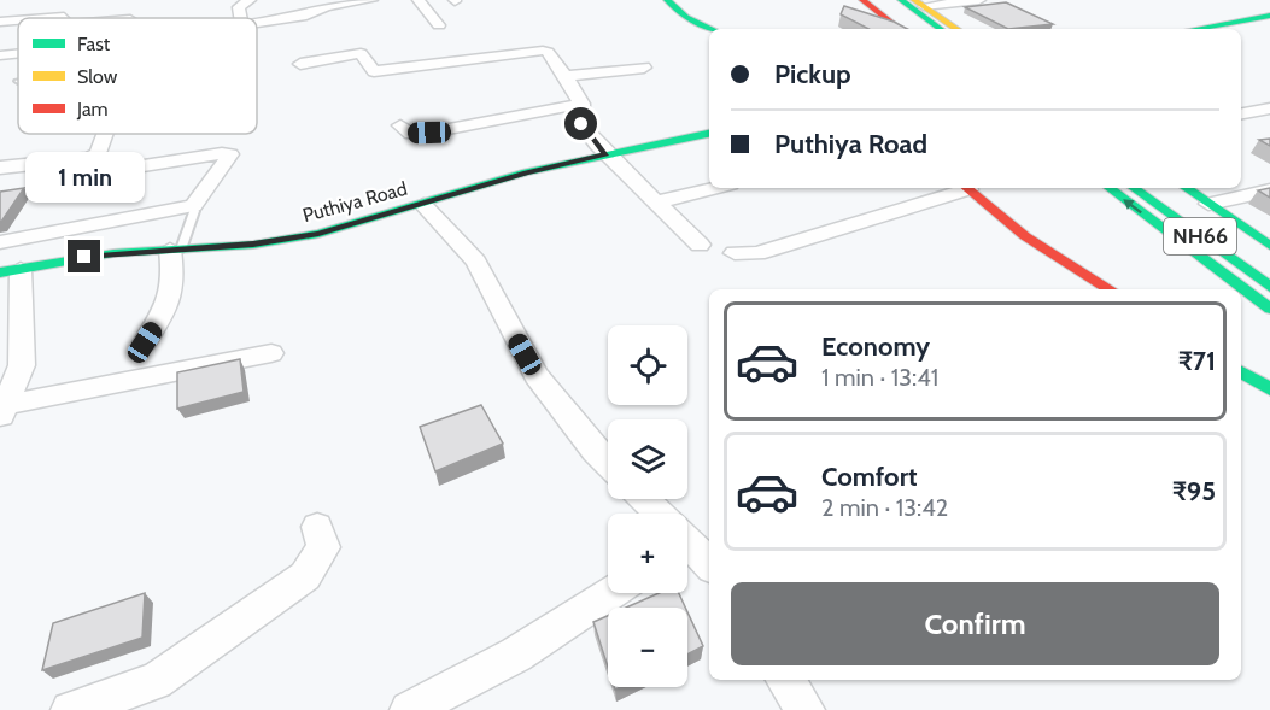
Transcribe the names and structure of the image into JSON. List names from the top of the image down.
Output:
{
  "streets": {
    "main road": ["Puthiya Road", "NH66"]
  },
  "legend": ["Fast", "Slow", "Jam"],
  "page": {
    "banner": ["Pickup", "Puthiya Road"],
    "bubble": "1 min",
    "list": [
      {
        "name": "Economy",
        "note": "1 min · 13:41",
        "value": "₹71"
      },
      {
        "name": "Comfort",
        "note": "2 min · 13:42",
        "value": "₹95"
      }
    ],
    "map_buttons": ["+", "−"],
    "buttons": "Confirm"
  }
}
